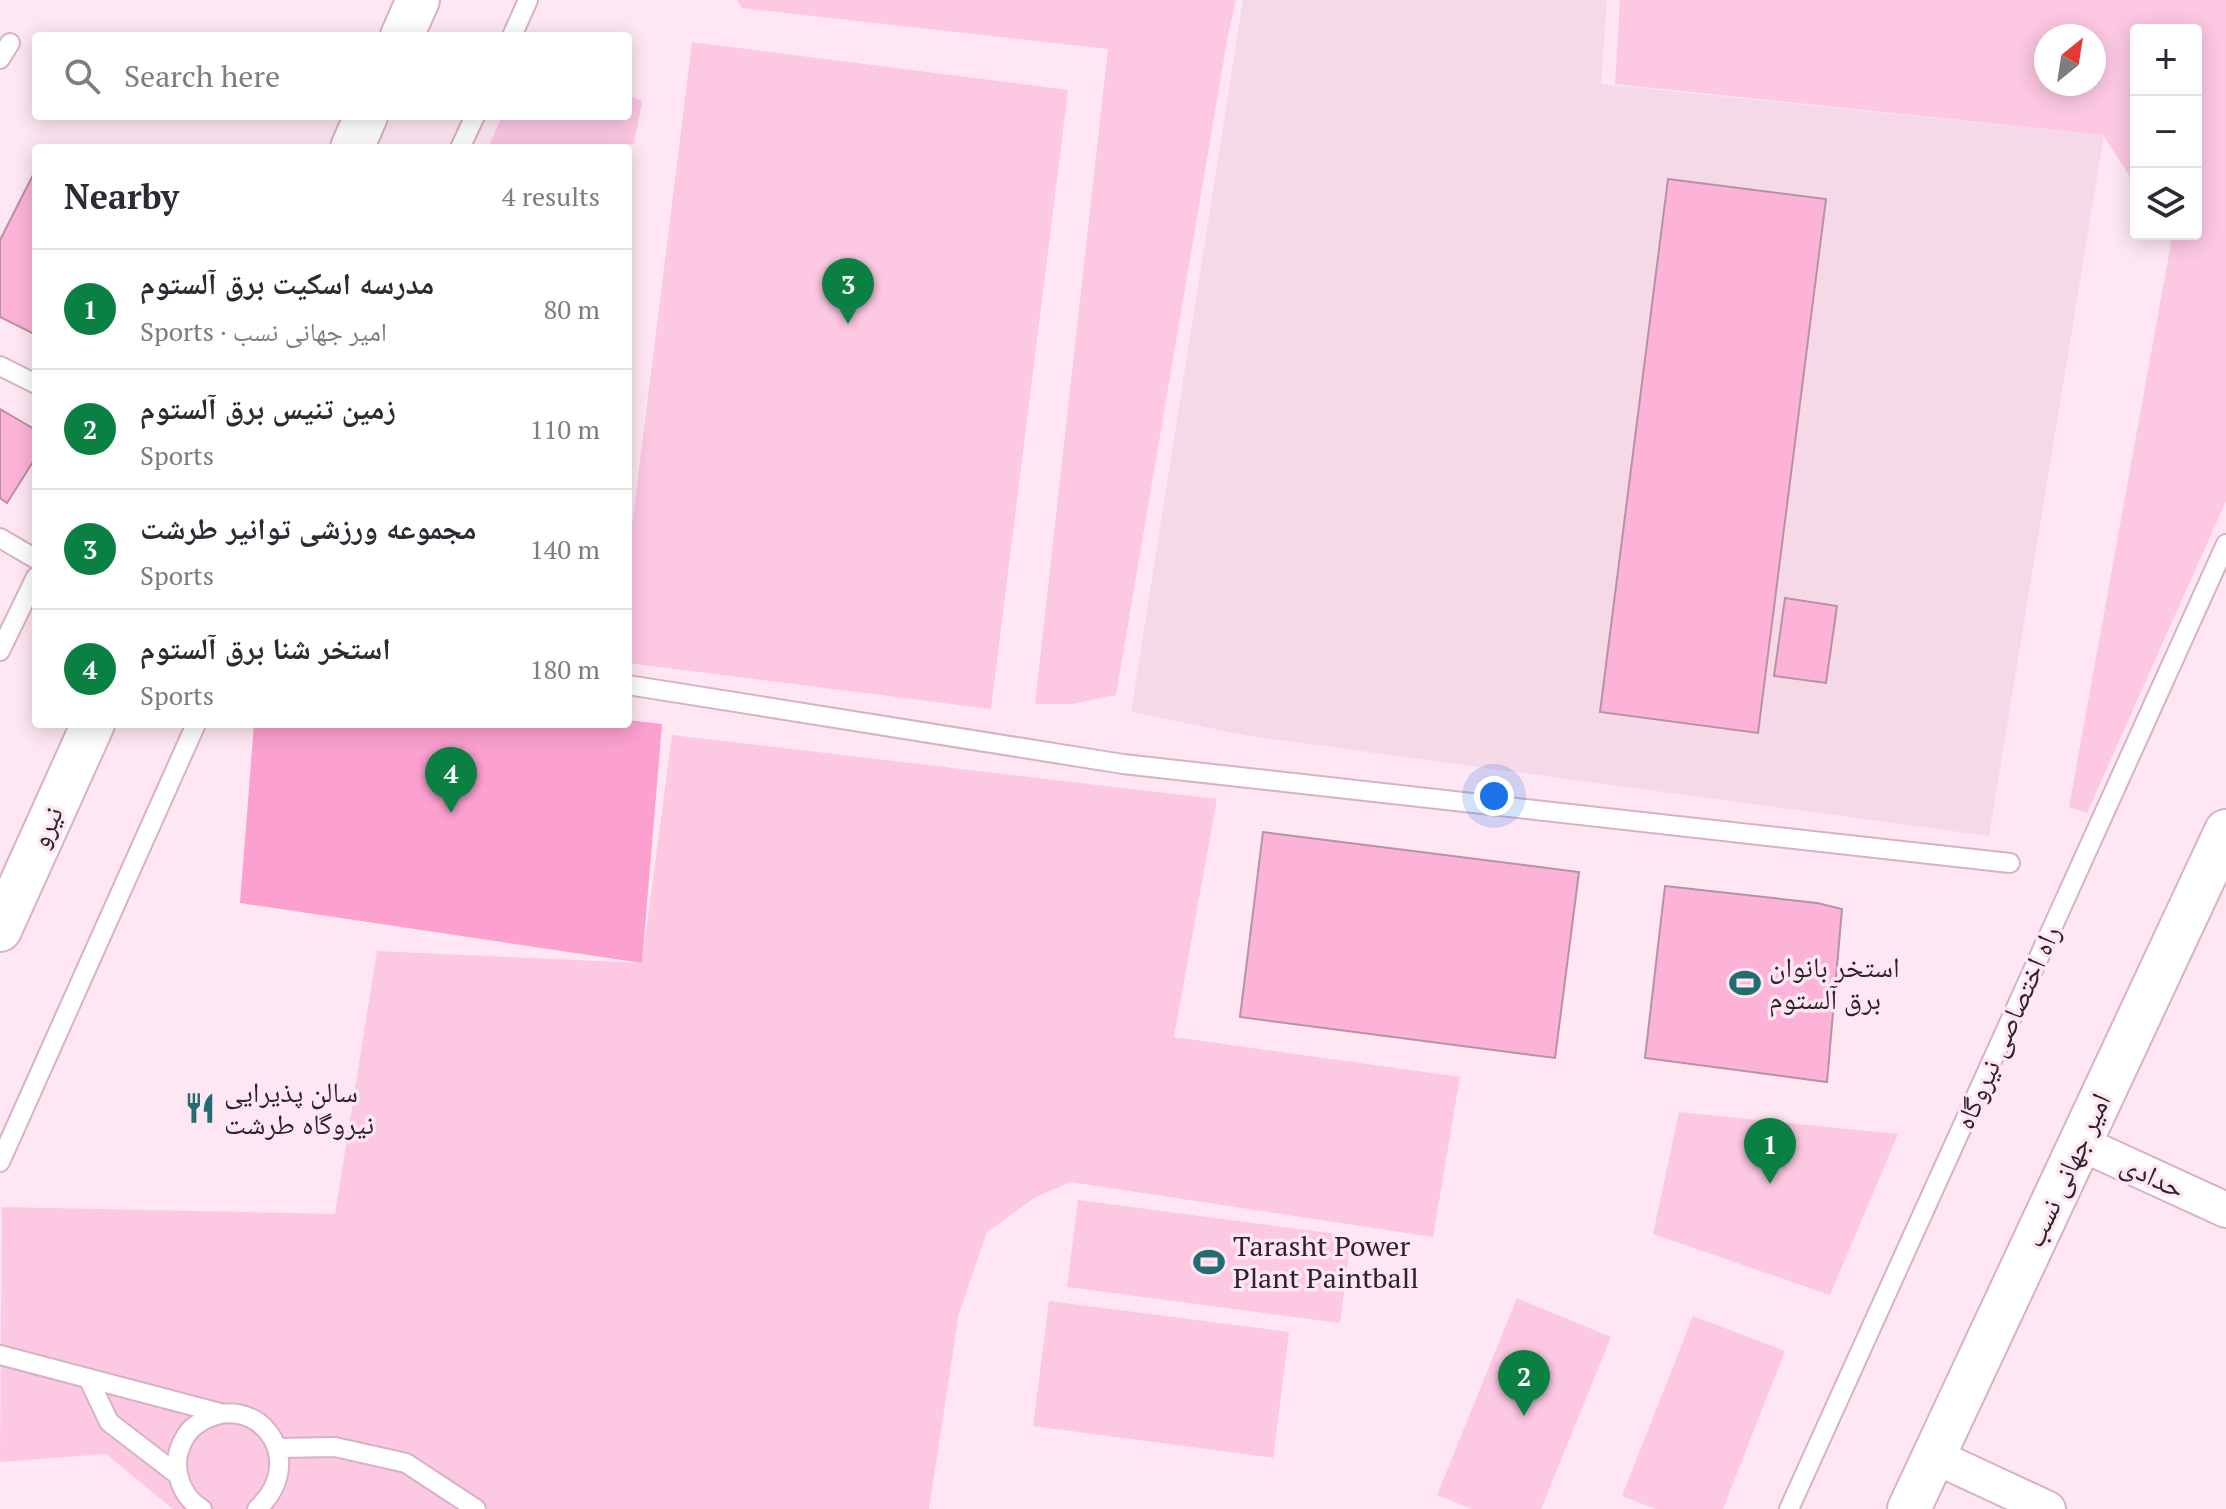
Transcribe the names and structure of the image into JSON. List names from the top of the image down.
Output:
{
  "streets": {
    "street": ["نیرو", "امیر جهانی نسب", "حدادی"],
    "lane": ["راه اختصاصی نیروگاه"]
  },
  "crossings": [
    ["امیر جهانی نسب", "حدادی"]
  ],
  "places": {
    "sports": ["استخر بانوان برق آلستوم", "Tarasht Power Plant Paintball"],
    "restaurant": ["سالن پذیرایی نیروگاه طرشت"]
  },
  "north": "top right",
  "page": {
    "map_buttons": ["+", "−"],
    "search": "Search here",
    "heading": ["Nearby", "4 results"],
    "list": [
      {
        "mark": "1",
        "name": "مدرسه اسکیت برق آلستوم",
        "note": "Sports · امیر جهانی نسب",
        "value": "80 m"
      },
      {
        "mark": "2",
        "name": "زمین تنیس برق آلستوم",
        "note": "Sports",
        "value": "110 m"
      },
      {
        "mark": "3",
        "name": "مجموعه ورزشی توانیر طرشت",
        "note": "Sports",
        "value": "140 m"
      },
      {
        "mark": "4",
        "name": "استخر شنا برق آلستوم",
        "note": "Sports",
        "value": "180 m"
      }
    ],
    "pins": [
      "3",
      "4",
      "1",
      "2"
    ]
  }
}
